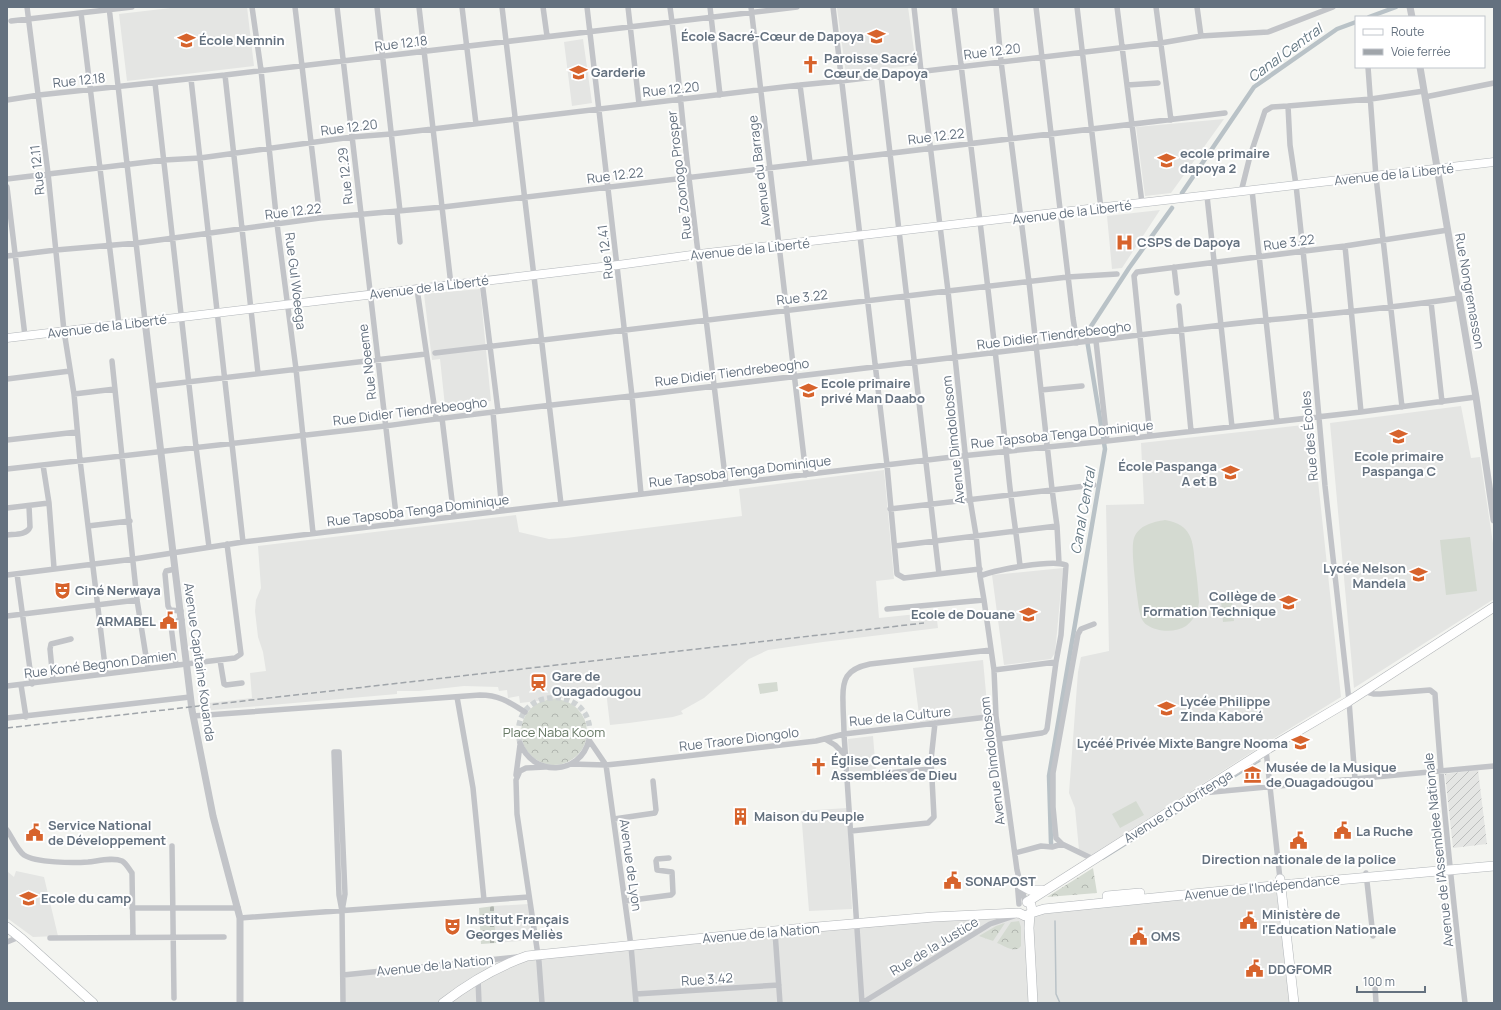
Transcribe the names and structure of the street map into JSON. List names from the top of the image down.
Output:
{
  "streets": {
    "main road": [
      "Avenue de la Liberté",
      "Avenue d'Oubritenga",
      "Avenue de l'Indépendance",
      "Avenue de la Nation"
    ],
    "street": [
      "Rue 12.18",
      "Rue 12.20",
      "Rue 12.22",
      "Rue 12.11",
      "Avenue du Barrage",
      "Rue Zoonogo Prosper",
      "Rue 12.29",
      "Rue 3.22",
      "Rue 12.41",
      "Rue Gul Woeega",
      "Rue Nongremasson",
      "Rue Didier Tiendrebeogho",
      "Rue Noeeme",
      "Rue Tapsoba Tenga Dominique",
      "Rue des Écoles",
      "Avenue Dimdolobsom",
      "Avenue Capitaine Kouanda",
      "Rue Koné Begnon Damien",
      "Rue de la Culture",
      "Rue Traore Diongolo",
      "Avenue de l'Assemblee Nationale",
      "Avenue de Lyon",
      "Rue de la Justice",
      "Rue 3.42"
    ]
  },
  "crossings": [
    ["Rue 12.18", "Rue 12.11"],
    ["Rue 12.18", "Avenue du Barrage"],
    ["Rue 12.18", "Rue Zoonogo Prosper"],
    ["Rue 12.18", "Rue 12.29"],
    ["Rue 12.18", "Rue 12.41"],
    ["Rue 12.18", "Rue Gul Woeega"],
    ["Rue 12.20", "Rue 12.11"],
    ["Rue 12.20", "Avenue du Barrage"],
    ["Rue 12.20", "Rue Zoonogo Prosper"],
    ["Rue 12.20", "Rue 12.29"],
    ["Rue 12.20", "Rue 12.41"],
    ["Rue 12.20", "Rue Gul Woeega"],
    ["Rue 12.20", "Avenue Dimdolobsom"],
    ["Rue 12.22", "Rue 12.11"],
    ["Rue 12.22", "Avenue du Barrage"],
    ["Rue 12.22", "Rue Zoonogo Prosper"],
    ["Rue 12.22", "Rue 12.29"],
    ["Rue 12.22", "Rue 12.41"],
    ["Rue 12.22", "Rue Gul Woeega"],
    ["Rue 12.22", "Avenue Dimdolobsom"],
    ["Rue 12.11", "Avenue de la Liberté"],
    ["Rue 12.11", "Rue Didier Tiendrebeogho"],
    ["Rue 12.11", "Rue Tapsoba Tenga Dominique"],
    ["Rue 12.11", "Rue Koné Begnon Damien"],
    ["Avenue du Barrage", "Avenue de la Liberté"],
    ["Avenue du Barrage", "Rue 3.22"],
    ["Avenue du Barrage", "Rue Didier Tiendrebeogho"],
    ["Avenue du Barrage", "Rue Tapsoba Tenga Dominique"],
    ["Avenue de la Liberté", "Rue Zoonogo Prosper"],
    ["Avenue de la Liberté", "Rue 12.29"],
    ["Avenue de la Liberté", "Rue 12.41"],
    ["Avenue de la Liberté", "Rue Gul Woeega"],
    ["Avenue de la Liberté", "Rue Nongremasson"],
    ["Avenue de la Liberté", "Rue Noeeme"],
    ["Avenue de la Liberté", "Rue des Écoles"],
    ["Avenue de la Liberté", "Avenue Dimdolobsom"],
    ["Avenue de la Liberté", "Avenue Capitaine Kouanda"],
    ["Rue Zoonogo Prosper", "Rue 3.22"],
    ["Rue Zoonogo Prosper", "Rue Didier Tiendrebeogho"],
    ["Rue Zoonogo Prosper", "Rue Tapsoba Tenga Dominique"],
    ["Rue 12.29", "Rue Noeeme"],
    ["Rue 3.22", "Rue 12.41"],
    ["Rue 3.22", "Rue Nongremasson"],
    ["Rue 3.22", "Rue Didier Tiendrebeogho"],
    ["Rue 3.22", "Rue des Écoles"],
    ["Rue 3.22", "Avenue Dimdolobsom"],
    ["Rue 12.41", "Rue Didier Tiendrebeogho"],
    ["Rue 12.41", "Rue Tapsoba Tenga Dominique"],
    ["Rue Gul Woeega", "Rue Didier Tiendrebeogho"],
    ["Rue Gul Woeega", "Rue Tapsoba Tenga Dominique"],
    ["Rue Nongremasson", "Rue Didier Tiendrebeogho"],
    ["Rue Nongremasson", "Rue Tapsoba Tenga Dominique"],
    ["Rue Didier Tiendrebeogho", "Rue Noeeme"],
    ["Rue Didier Tiendrebeogho", "Rue des Écoles"],
    ["Rue Didier Tiendrebeogho", "Avenue Dimdolobsom"],
    ["Rue Didier Tiendrebeogho", "Avenue Capitaine Kouanda"],
    ["Rue Noeeme", "Rue Tapsoba Tenga Dominique"],
    ["Rue Tapsoba Tenga Dominique", "Rue des Écoles"],
    ["Rue Tapsoba Tenga Dominique", "Avenue Dimdolobsom"],
    ["Rue Tapsoba Tenga Dominique", "Avenue Capitaine Kouanda"],
    ["Rue Tapsoba Tenga Dominique", "Rue Koné Begnon Damien"],
    ["Rue des Écoles", "Avenue d'Oubritenga"],
    ["Avenue Dimdolobsom", "Rue de la Culture"],
    ["Avenue Dimdolobsom", "Avenue d'Oubritenga"],
    ["Avenue Dimdolobsom", "Avenue de l'Indépendance"],
    ["Avenue Dimdolobsom", "Avenue de la Nation"],
    ["Avenue Dimdolobsom", "Rue de la Justice"],
    ["Avenue Capitaine Kouanda", "Rue Koné Begnon Damien"],
    ["Rue de la Culture", "Rue Traore Diongolo"],
    ["Rue Traore Diongolo", "Avenue de Lyon"],
    ["Avenue d'Oubritenga", "Avenue de l'Assemblee Nationale"],
    ["Avenue d'Oubritenga", "Avenue de l'Indépendance"],
    ["Avenue d'Oubritenga", "Avenue de la Nation"],
    ["Avenue d'Oubritenga", "Rue de la Justice"],
    ["Avenue de l'Assemblee Nationale", "Avenue de l'Indépendance"],
    ["Avenue de Lyon", "Avenue de la Nation"],
    ["Avenue de Lyon", "Rue 3.42"],
    ["Avenue de l'Indépendance", "Avenue de la Nation"],
    ["Avenue de l'Indépendance", "Rue de la Justice"],
    ["Avenue de la Nation", "Rue de la Justice"]
  ],
  "water": ["Canal Central"],
  "parks": ["Place Naba Koom"],
  "places": {
    "school or university": [
      "École Sacré-Cœur de Dapoya",
      "École Nemnin",
      "Garderie",
      "ecole primaire dapoya 2",
      "Ecole primaire privé Man Daabo",
      "Ecole primaire Paspanga C",
      "École Paspanga A et B",
      "Lycée Nelson Mandela",
      "Collège de Formation Technique",
      "Ecole de Douane",
      "Lycée Philippe Zinda Kaboré",
      "Lycéé Privée Mixte Bangre Nooma",
      "Ecole du camp"
    ],
    "church": ["Paroisse Sacré Cœur de Dapoya", "Église Centale des Assemblées de Dieu"],
    "hospital": ["CSPS de Dapoya"],
    "theatre": ["Ciné Nerwaya", "Institut Français Georges Meliès"],
    "public building": [
      "ARMABEL",
      "La Ruche",
      "Service National de Développement",
      "Direction nationale de la police",
      "SONAPOST",
      "Ministère de l'Education Nationale",
      "OMS",
      "DDGFOMR"
    ],
    "station": ["Gare de Ouagadougou"],
    "museum": ["Musée de la Musique de Ouagadougou"],
    "building": ["Maison du Peuple"]
  },
  "legend": ["Route", "Voie ferrée"],
  "scale_bar": "100 m"
}
